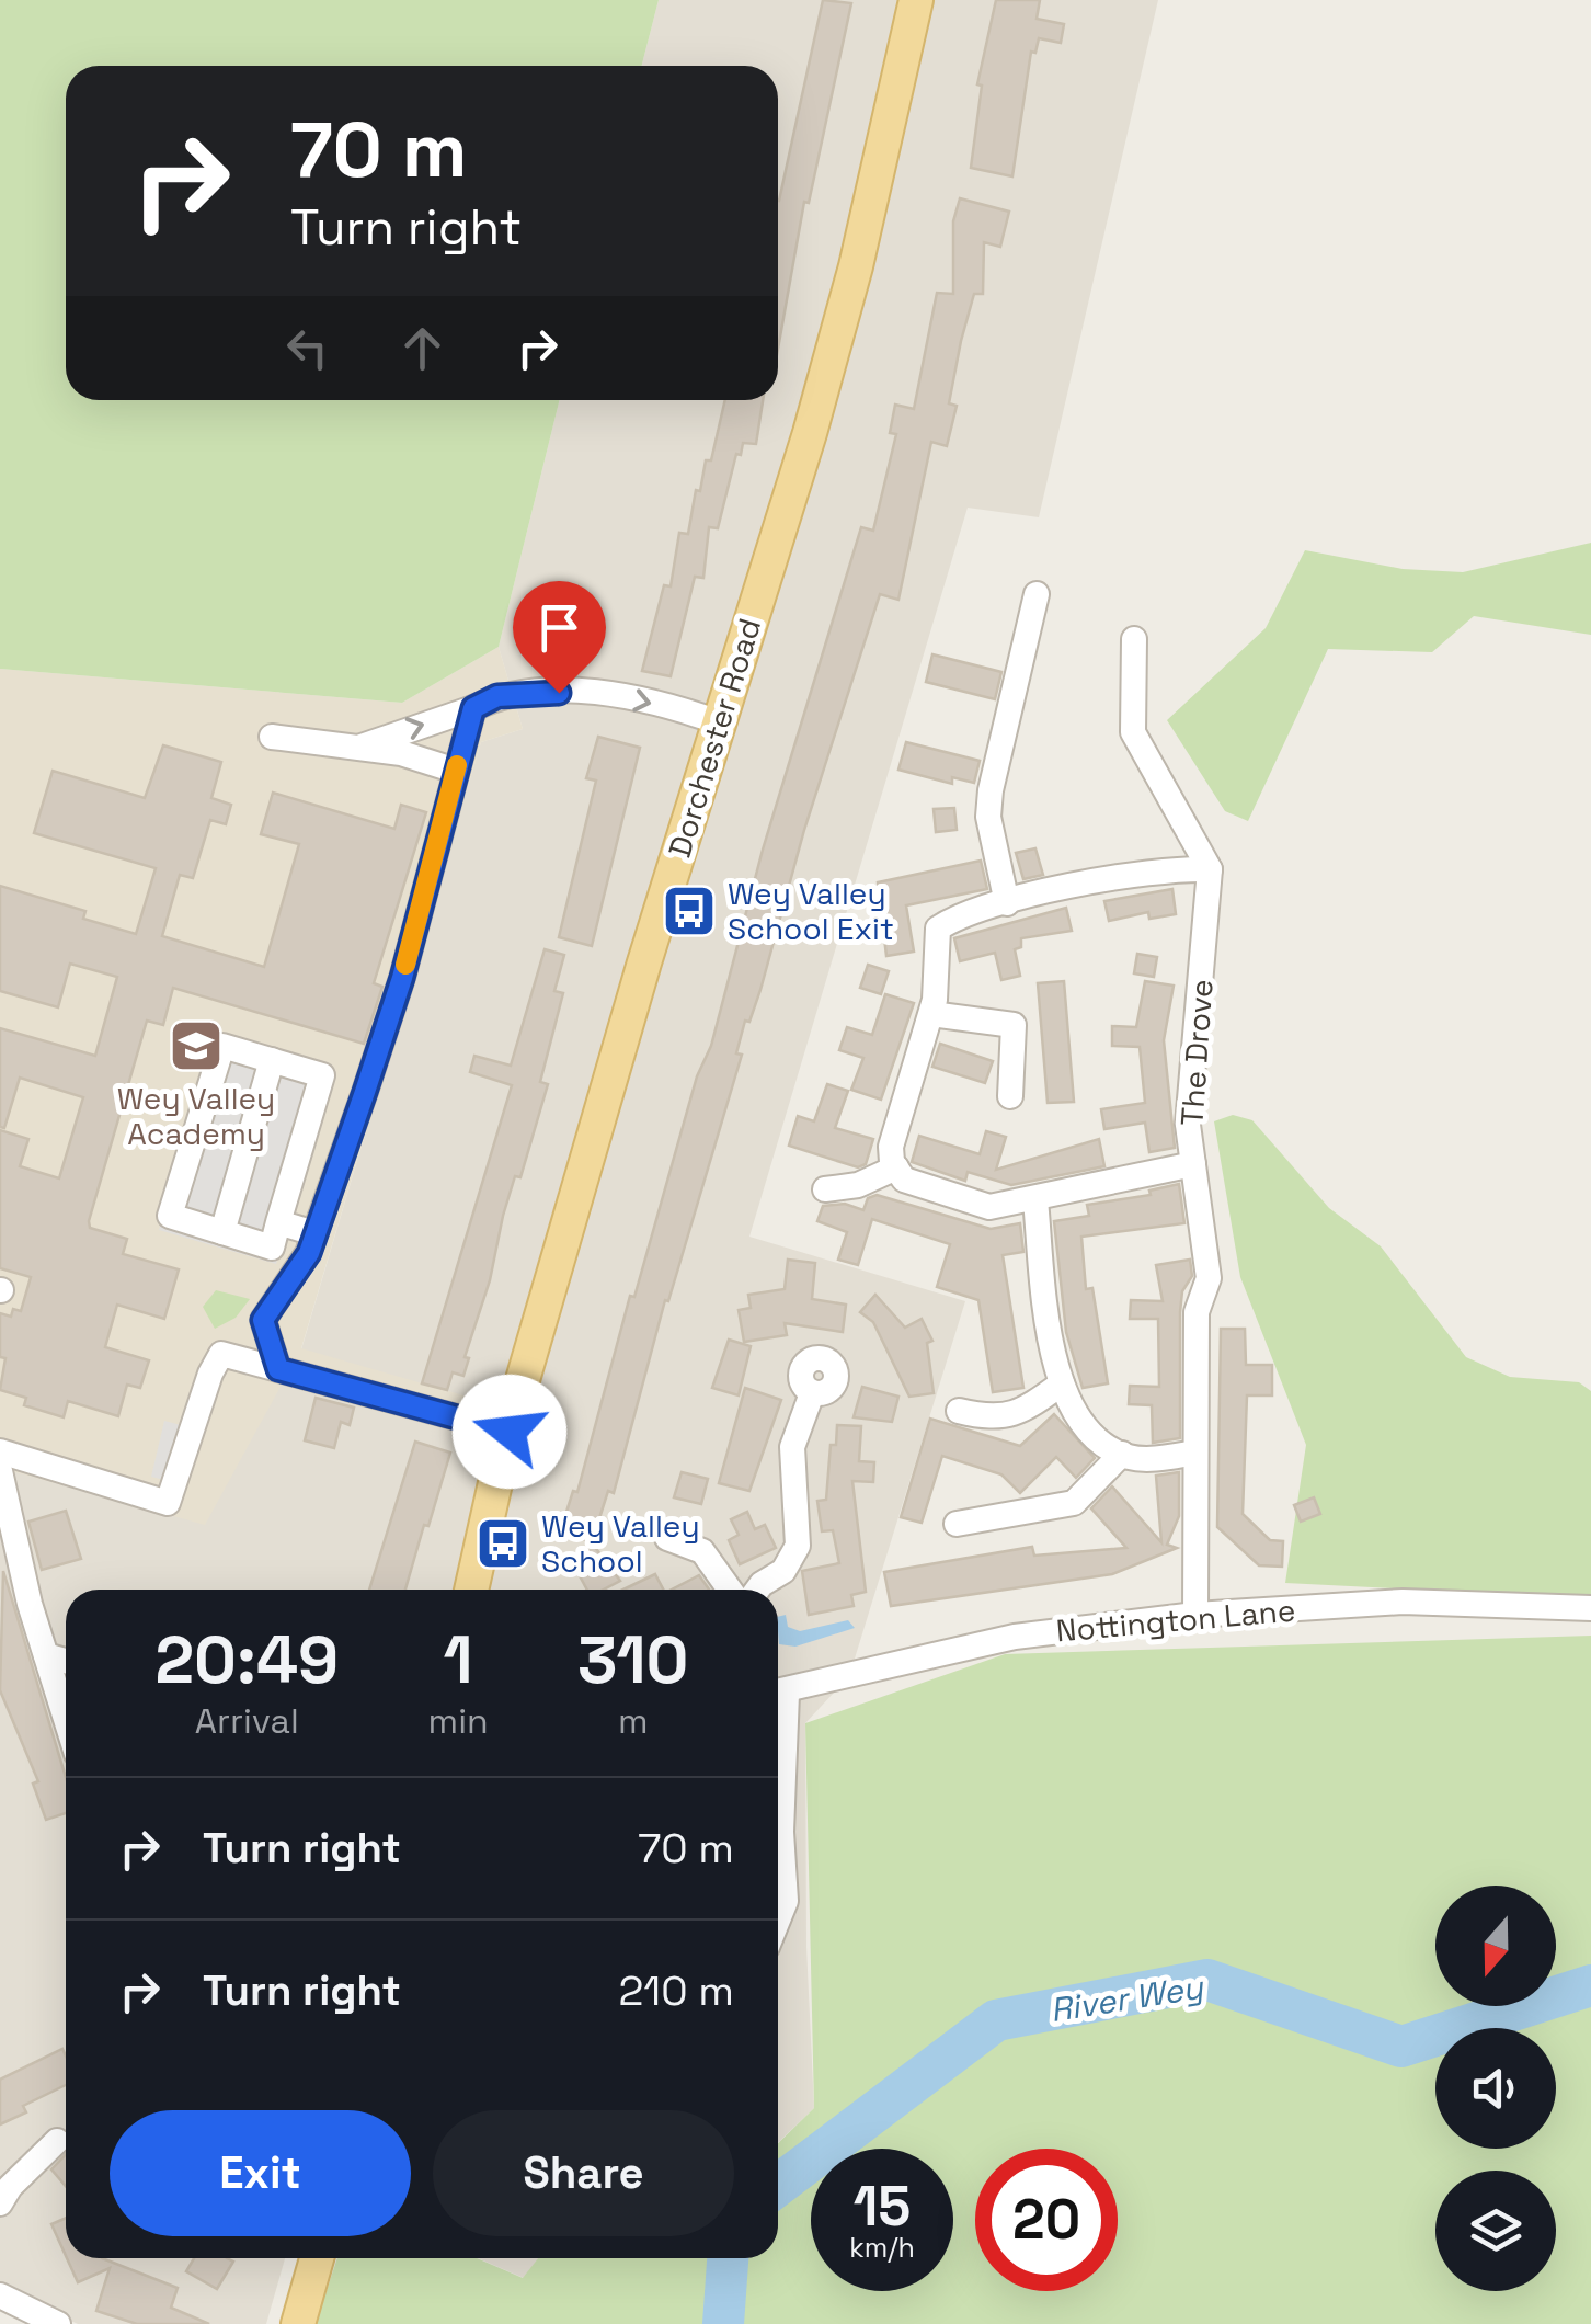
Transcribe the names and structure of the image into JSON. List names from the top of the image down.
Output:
{
  "streets": {
    "main road": ["Dorchester Road"],
    "street": ["The Drove", "Nottington Lane"]
  },
  "crossings": [
    ["The Drove", "Nottington Lane"]
  ],
  "water": ["River Wey"],
  "places": {
    "bus stop": ["Wey Valley School Exit", "Wey Valley School"],
    "school or university": ["Wey Valley Academy"]
  },
  "north": "bottom",
  "page": {
    "turn": ["70 m", "Turn right"],
    "eta": [
      "20:49",
      "Arrival",
      "1",
      "min",
      "310",
      "m"
    ],
    "list": [
      {
        "name": "Turn right",
        "value": "70 m"
      },
      {
        "name": "Turn right",
        "value": "210 m"
      }
    ],
    "buttons": ["Exit", "Share"],
    "speed": "15 km/h",
    "limit": "20"
  }
}
